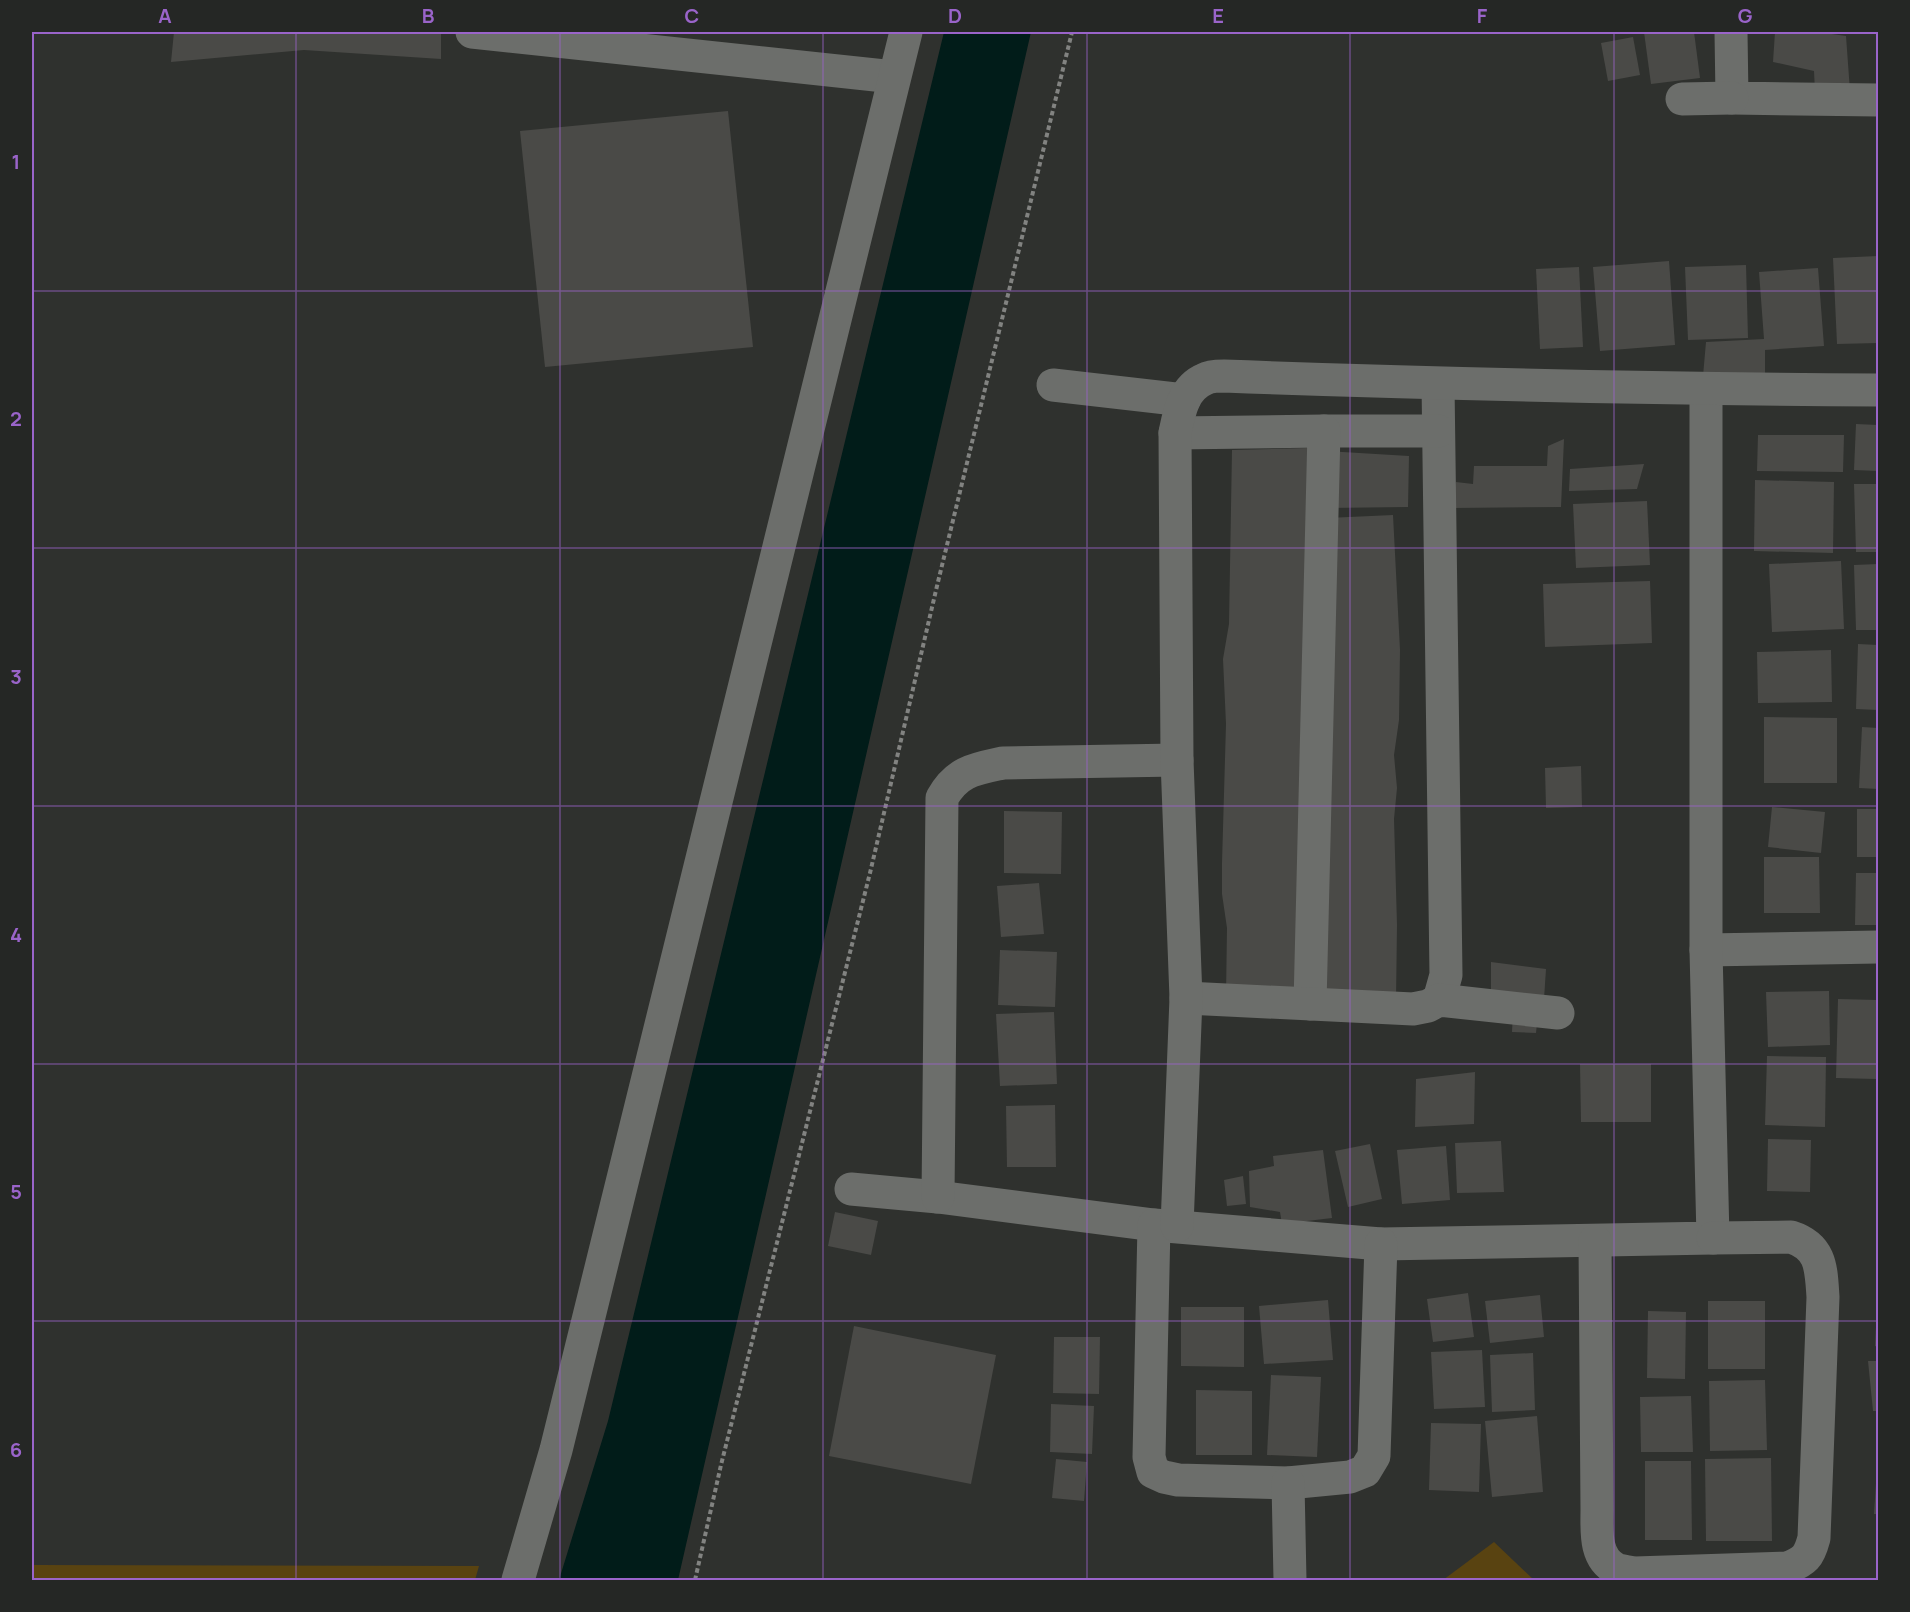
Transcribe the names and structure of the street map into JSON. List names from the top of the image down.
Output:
{
  "grid": {
    "columns": [
      "A",
      "B",
      "C",
      "D",
      "E",
      "F",
      "G"
    ],
    "rows": [
      "1",
      "2",
      "3",
      "4",
      "5",
      "6"
    ]
  }
}
